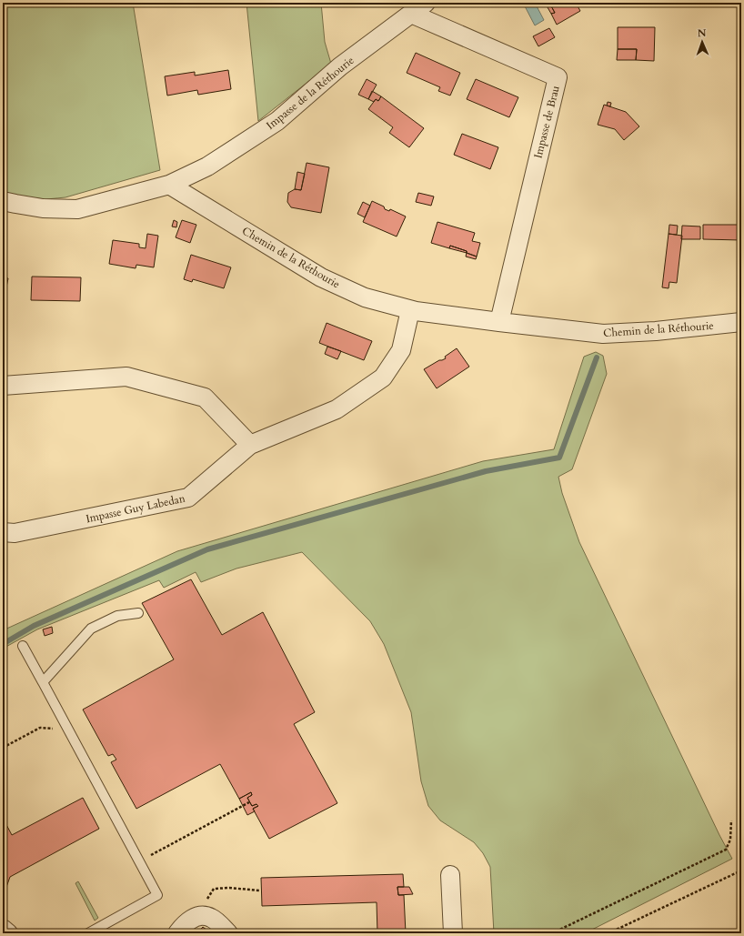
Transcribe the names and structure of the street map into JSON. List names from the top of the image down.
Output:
{
  "streets": {
    "street": [
      "Impasse de la Réthourie",
      "Impasse de Brau",
      "Chemin de la Réthourie",
      "Impasse Guy Labedan"
    ]
  },
  "crossings": [
    ["Impasse de la Réthourie", "Impasse de Brau"],
    ["Impasse de la Réthourie", "Chemin de la Réthourie"],
    ["Impasse de Brau", "Chemin de la Réthourie"],
    ["Chemin de la Réthourie", "Impasse Guy Labedan"]
  ],
  "north": "top"
}
